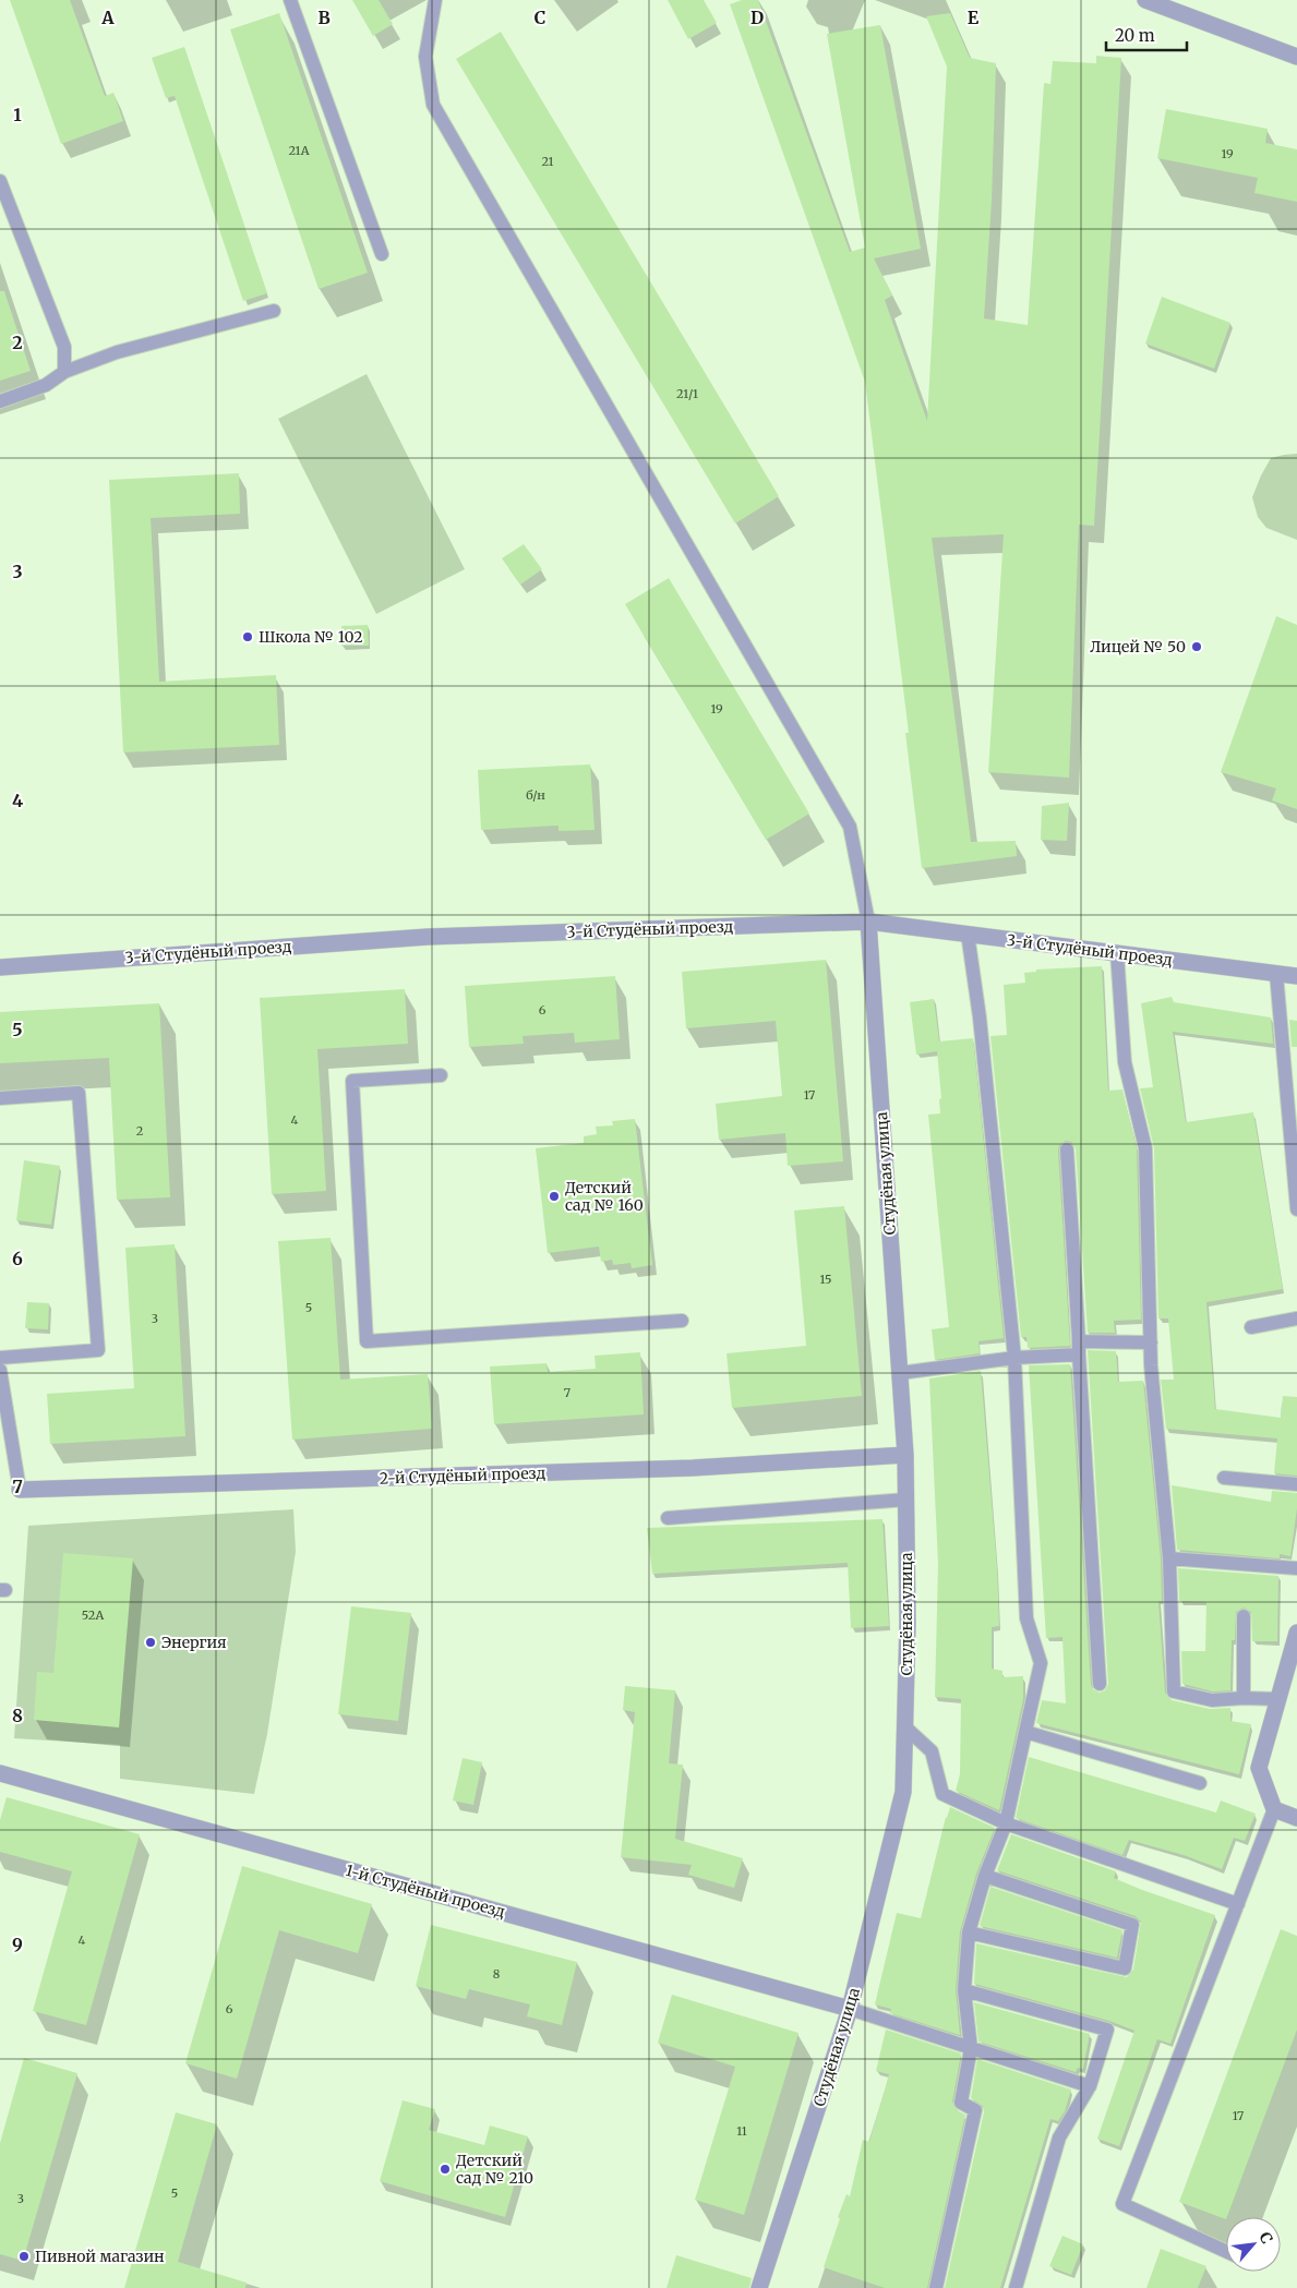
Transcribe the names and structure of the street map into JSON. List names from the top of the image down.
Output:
{
  "streets": {
    "street": [
      "3-й Студёный проезд",
      "Студёная улица",
      "2-й Студёный проезд",
      "1-й Студёный проезд"
    ]
  },
  "crossings": [
    ["3-й Студёный проезд", "Студёная улица"],
    ["Студёная улица", "2-й Студёный проезд"],
    ["Студёная улица", "1-й Студёный проезд"]
  ],
  "places": [
    "Школа № 102",
    "Лицей № 50",
    "Детский сад № 160",
    "Энергия",
    "Детский сад № 210",
    "Пивной магазин"
  ],
  "house_numbers": [
    "21А",
    "19",
    "21",
    "21/1",
    "19",
    "б/н",
    "6",
    "17",
    "4",
    "2",
    "15",
    "5",
    "3",
    "7",
    "52А",
    "4",
    "8",
    "6",
    "17",
    "11",
    "5",
    "3"
  ],
  "scale_bar": "20 m",
  "north": "top right",
  "grid": {
    "columns": [
      "A",
      "B",
      "C",
      "D",
      "E"
    ],
    "rows": [
      "1",
      "2",
      "3",
      "4",
      "5",
      "6",
      "7",
      "8",
      "9"
    ]
  }
}
